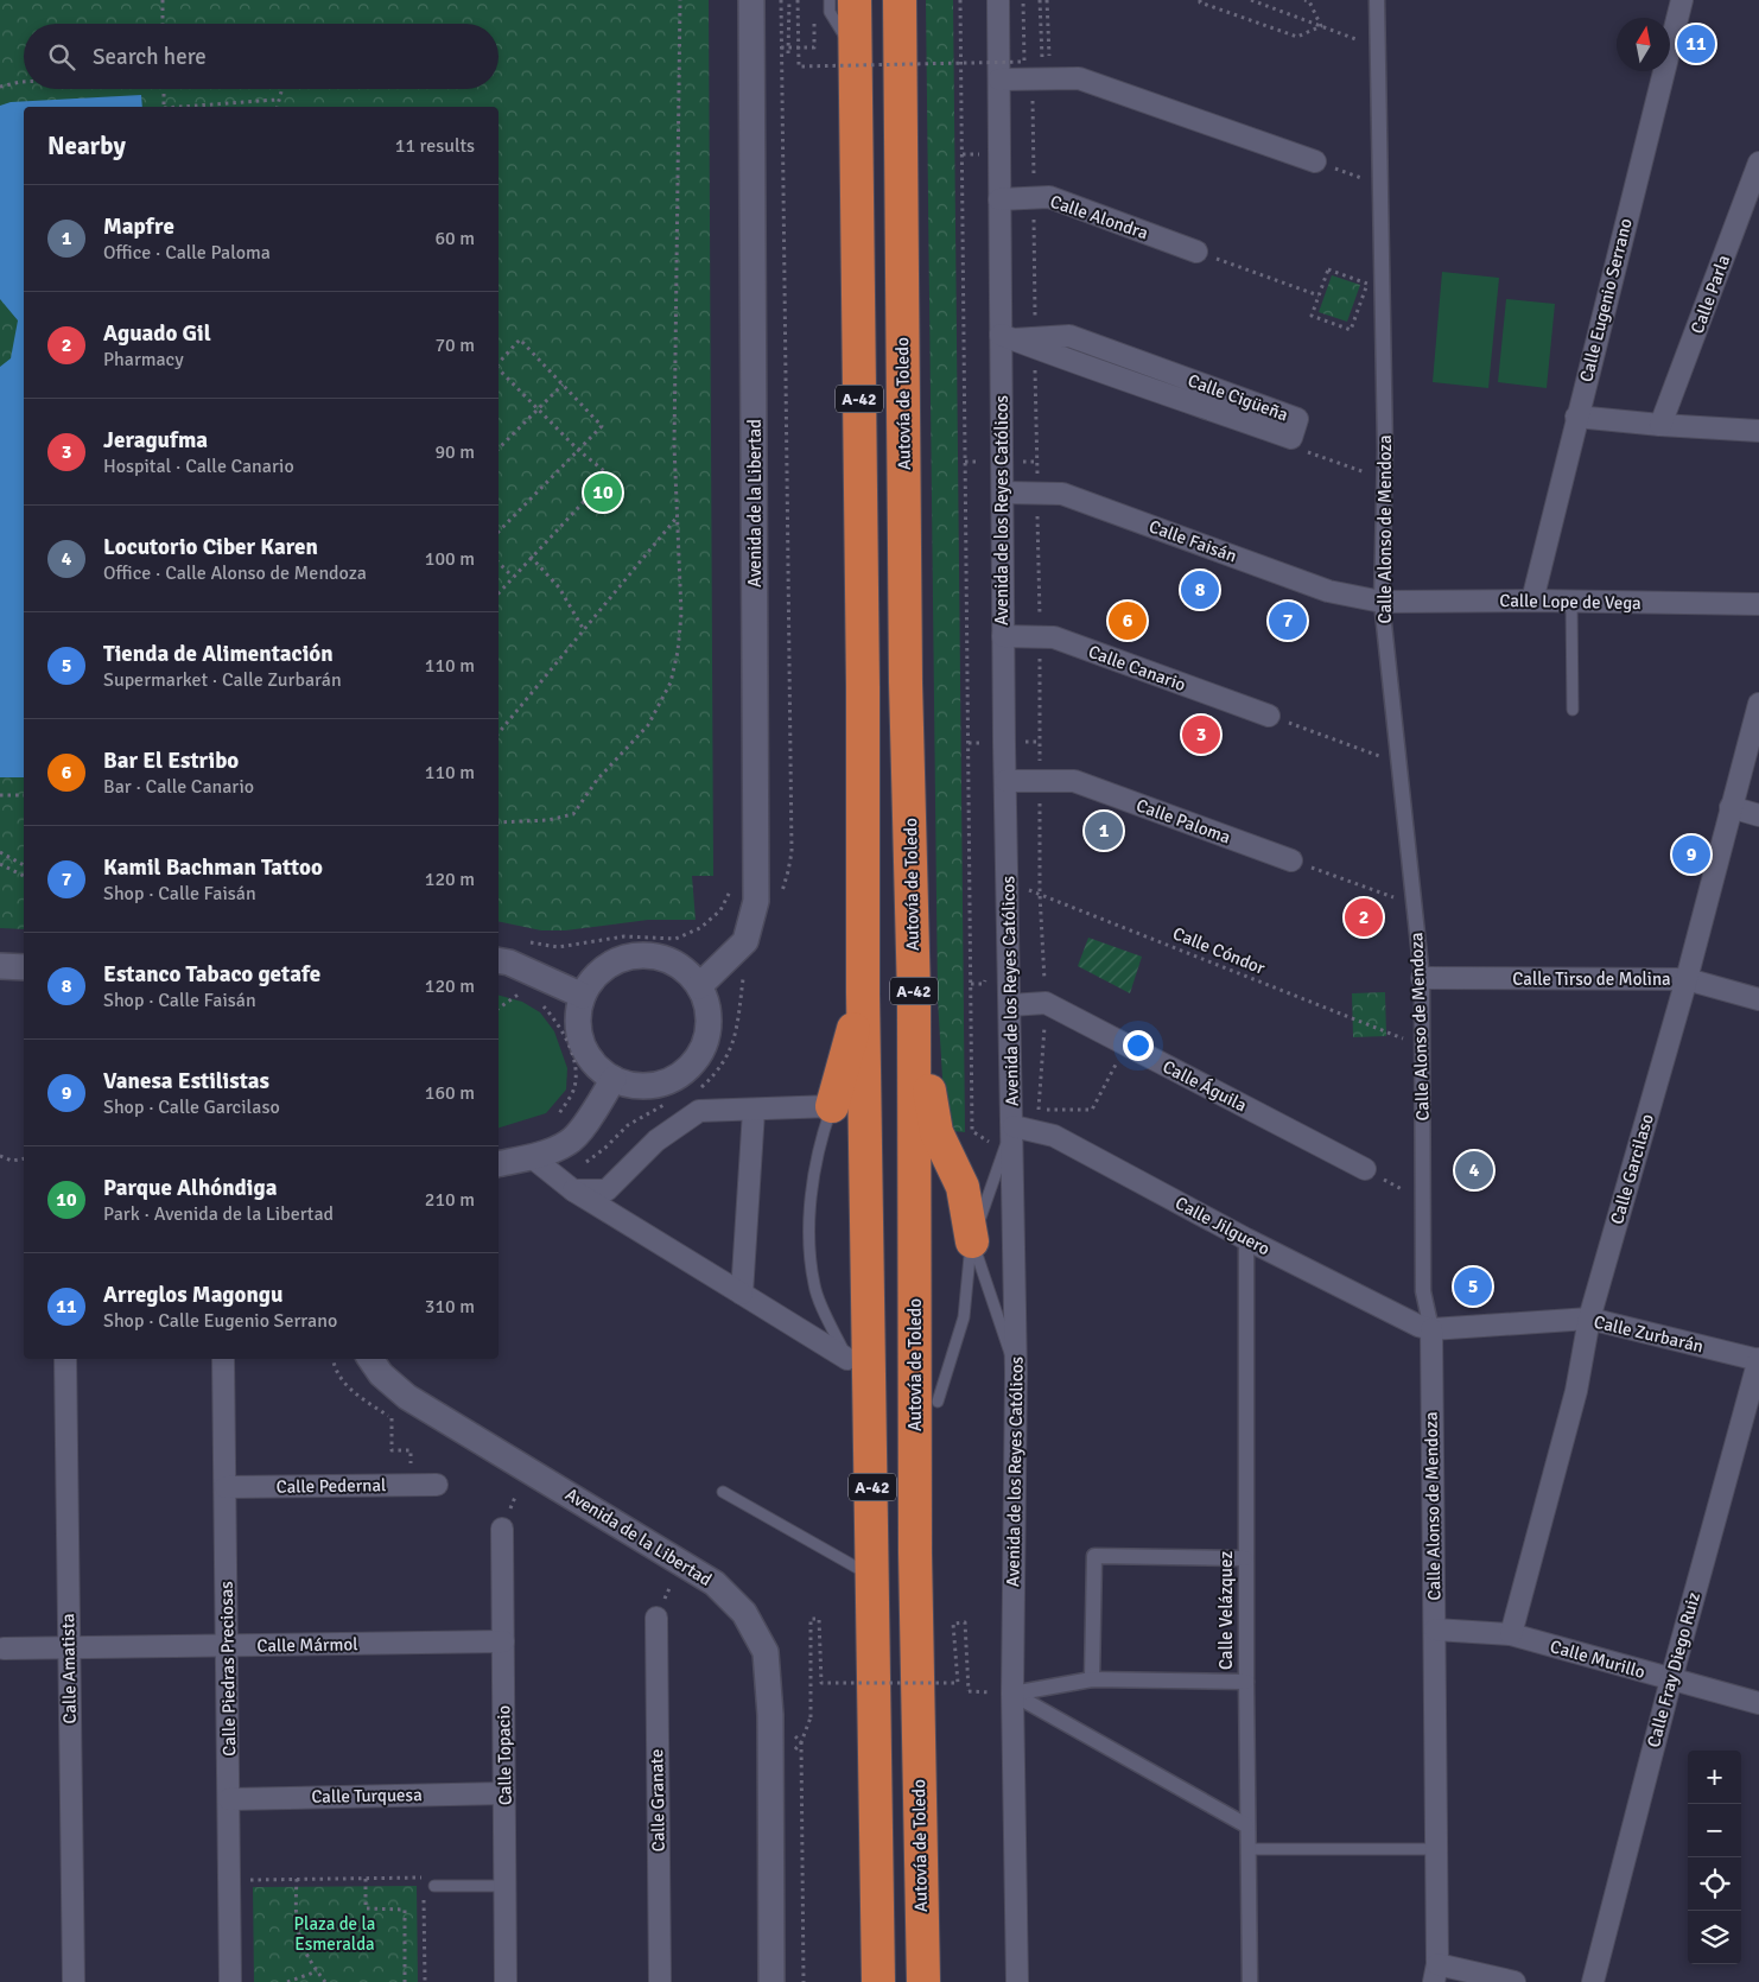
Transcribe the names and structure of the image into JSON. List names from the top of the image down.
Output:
{
  "streets": {
    "highway": ["A-42", "Autovía de Toledo"],
    "street": [
      "Calle Alondra",
      "Calle Parla",
      "Calle Eugenio Serrano",
      "Calle Cigüeña",
      "Avenida de la Libertad",
      "Avenida de los Reyes Católicos",
      "Calle Alonso de Mendoza",
      "Calle Faisán",
      "Calle Lope de Vega",
      "Calle Canario",
      "Calle Paloma",
      "Calle Tirso de Molina",
      "Calle Águila",
      "Calle Garcilaso",
      "Calle Jilguero",
      "Calle Zurbarán",
      "Calle Pedernal",
      "Calle Velázquez",
      "Calle Mármol",
      "Calle Murillo",
      "Calle Amatista",
      "Calle Piedras Preciosas",
      "Calle Fray Diego Ruiz",
      "Calle Topacio",
      "Calle Turquesa",
      "Calle Granate"
    ],
    "path": ["Calle Cóndor"]
  },
  "crossings": [
    ["Calle Alondra", "Avenida de los Reyes Católicos"],
    ["Calle Eugenio Serrano", "Calle Lope de Vega"],
    ["Calle Cigüeña", "Avenida de los Reyes Católicos"],
    ["Avenida de los Reyes Católicos", "Calle Faisán"],
    ["Avenida de los Reyes Católicos", "Calle Canario"],
    ["Avenida de los Reyes Católicos", "Calle Paloma"],
    ["Avenida de los Reyes Católicos", "Calle Cóndor"],
    ["Avenida de los Reyes Católicos", "Calle Águila"],
    ["Avenida de los Reyes Católicos", "Calle Jilguero"],
    ["Calle Alonso de Mendoza", "Calle Faisán"],
    ["Calle Alonso de Mendoza", "Calle Lope de Vega"],
    ["Calle Alonso de Mendoza", "Calle Cóndor"],
    ["Calle Alonso de Mendoza", "Calle Tirso de Molina"],
    ["Calle Alonso de Mendoza", "Calle Jilguero"],
    ["Calle Alonso de Mendoza", "Calle Zurbarán"],
    ["Calle Alonso de Mendoza", "Calle Murillo"],
    ["Calle Faisán", "Calle Lope de Vega"],
    ["Calle Tirso de Molina", "Calle Garcilaso"],
    ["Calle Garcilaso", "Calle Zurbarán"],
    ["Calle Garcilaso", "Calle Murillo"],
    ["Calle Jilguero", "Calle Zurbarán"],
    ["Calle Jilguero", "Calle Velázquez"],
    ["Calle Zurbarán", "Calle Fray Diego Ruiz"],
    ["Calle Pedernal", "Calle Piedras Preciosas"],
    ["Calle Mármol", "Calle Amatista"],
    ["Calle Mármol", "Calle Piedras Preciosas"],
    ["Calle Mármol", "Calle Topacio"],
    ["Calle Murillo", "Calle Fray Diego Ruiz"],
    ["Calle Piedras Preciosas", "Calle Turquesa"],
    ["Calle Topacio", "Calle Turquesa"]
  ],
  "parks": ["Plaza de la Esmeralda"],
  "north": "top",
  "page": {
    "pins": [
      "11",
      "10",
      "8",
      "6",
      "7",
      "3",
      "1",
      "9",
      "2",
      "4",
      "5"
    ],
    "search": "Search here",
    "heading": ["Nearby", "11 results"],
    "list": [
      {
        "mark": "1",
        "name": "Mapfre",
        "note": "Office · Calle Paloma",
        "value": "60 m"
      },
      {
        "mark": "2",
        "name": "Aguado Gil",
        "note": "Pharmacy",
        "value": "70 m"
      },
      {
        "mark": "3",
        "name": "Jeragufma",
        "note": "Hospital · Calle Canario",
        "value": "90 m"
      },
      {
        "mark": "4",
        "name": "Locutorio Ciber Karen",
        "note": "Office · Calle Alonso de Mendoza",
        "value": "100 m"
      },
      {
        "mark": "5",
        "name": "Tienda de Alimentación",
        "note": "Supermarket · Calle Zurbarán",
        "value": "110 m"
      },
      {
        "mark": "6",
        "name": "Bar El Estribo",
        "note": "Bar · Calle Canario",
        "value": "110 m"
      },
      {
        "mark": "7",
        "name": "Kamil Bachman Tattoo",
        "note": "Shop · Calle Faisán",
        "value": "120 m"
      },
      {
        "mark": "8",
        "name": "Estanco Tabaco getafe",
        "note": "Shop · Calle Faisán",
        "value": "120 m"
      },
      {
        "mark": "9",
        "name": "Vanesa Estilistas",
        "note": "Shop · Calle Garcilaso",
        "value": "160 m"
      },
      {
        "mark": "10",
        "name": "Parque Alhóndiga",
        "note": "Park · Avenida de la Libertad",
        "value": "210 m"
      },
      {
        "mark": "11",
        "name": "Arreglos Magongu",
        "note": "Shop · Calle Eugenio Serrano",
        "value": "310 m"
      }
    ],
    "map_buttons": ["+", "−"]
  }
}
